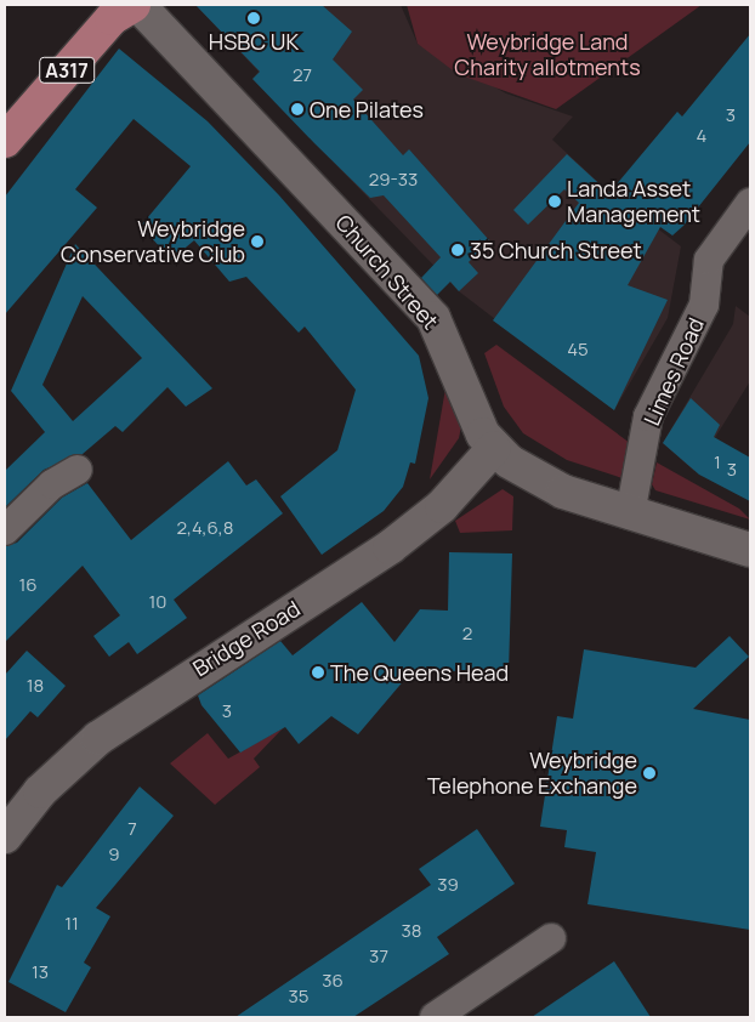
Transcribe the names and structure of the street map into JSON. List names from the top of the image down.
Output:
{
  "streets": {
    "main road": ["A317", "Church Street", "Bridge Road"],
    "street": ["Limes Road"]
  },
  "crossings": [
    ["Church Street", "Limes Road"],
    ["Church Street", "Bridge Road"]
  ],
  "parks": ["Weybridge Land Charity allotments"],
  "places": [
    "HSBC UK",
    "One Pilates",
    "Landa Asset Management",
    "Weybridge Conservative Club",
    "35 Church Street",
    "The Queens Head",
    "Weybridge Telephone Exchange"
  ],
  "house_numbers": [
    "27",
    "3",
    "4",
    "29-33",
    "45",
    "1",
    "3",
    "2,4,6,8",
    "16",
    "10",
    "2",
    "18",
    "3",
    "7",
    "9",
    "39",
    "11",
    "38",
    "37",
    "13",
    "36",
    "35"
  ]
}
